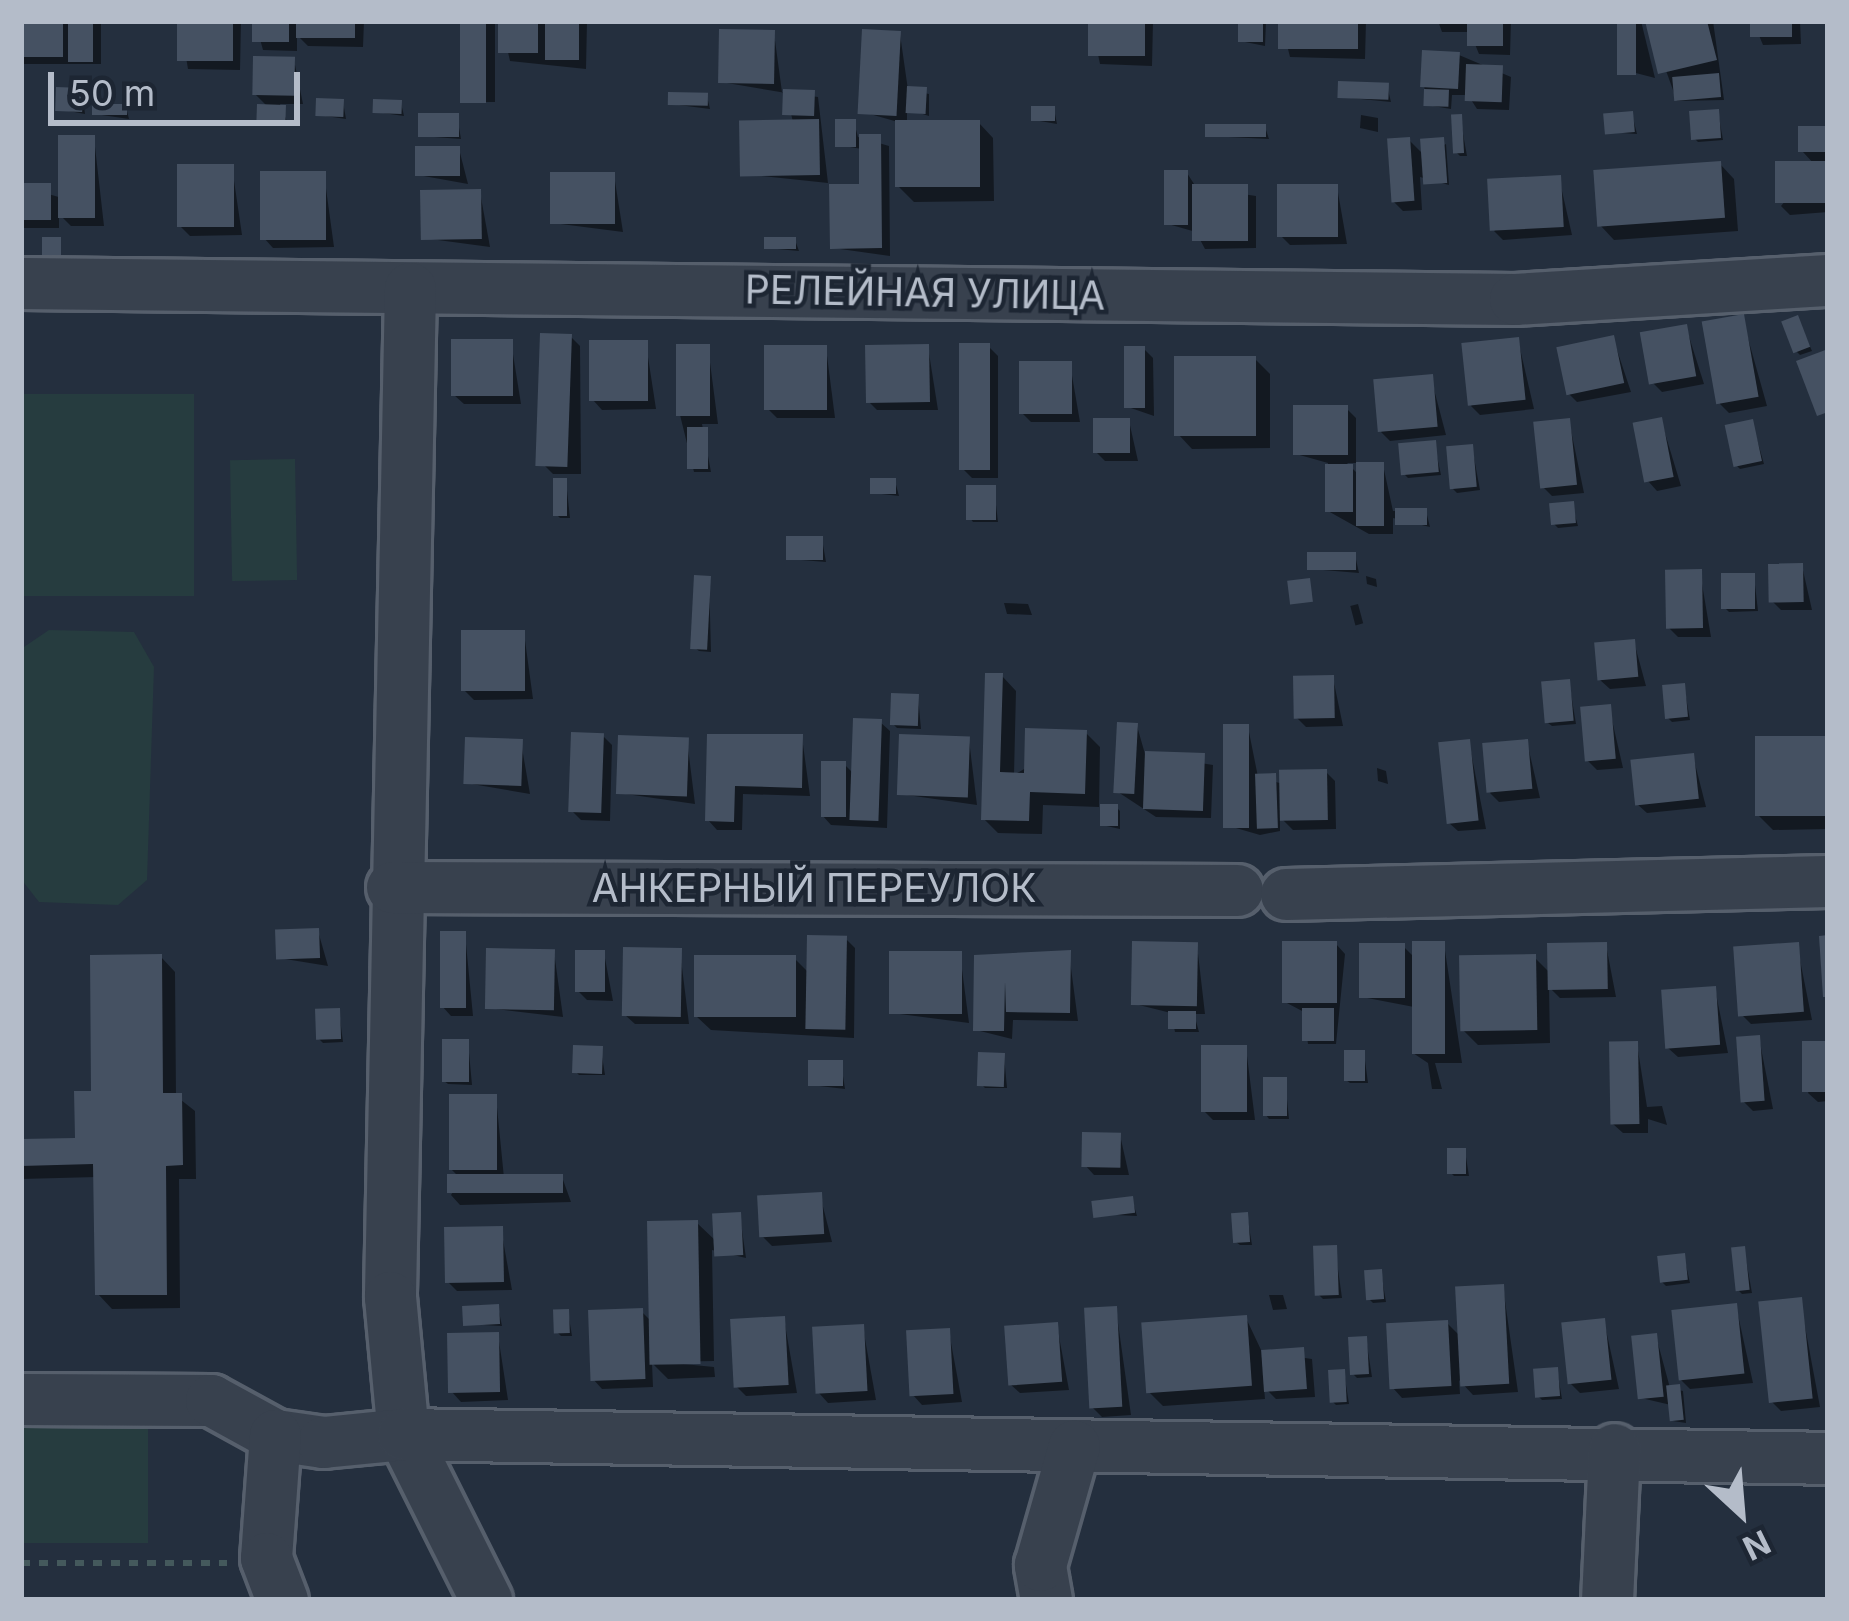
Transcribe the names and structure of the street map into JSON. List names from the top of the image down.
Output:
{
  "streets": {
    "street": ["РЕЛЕЙНАЯ УЛИЦА", "АНКЕРНЫЙ ПЕРЕУЛОК"]
  },
  "scale_bar": "50 m",
  "north": "bottom right"
}
